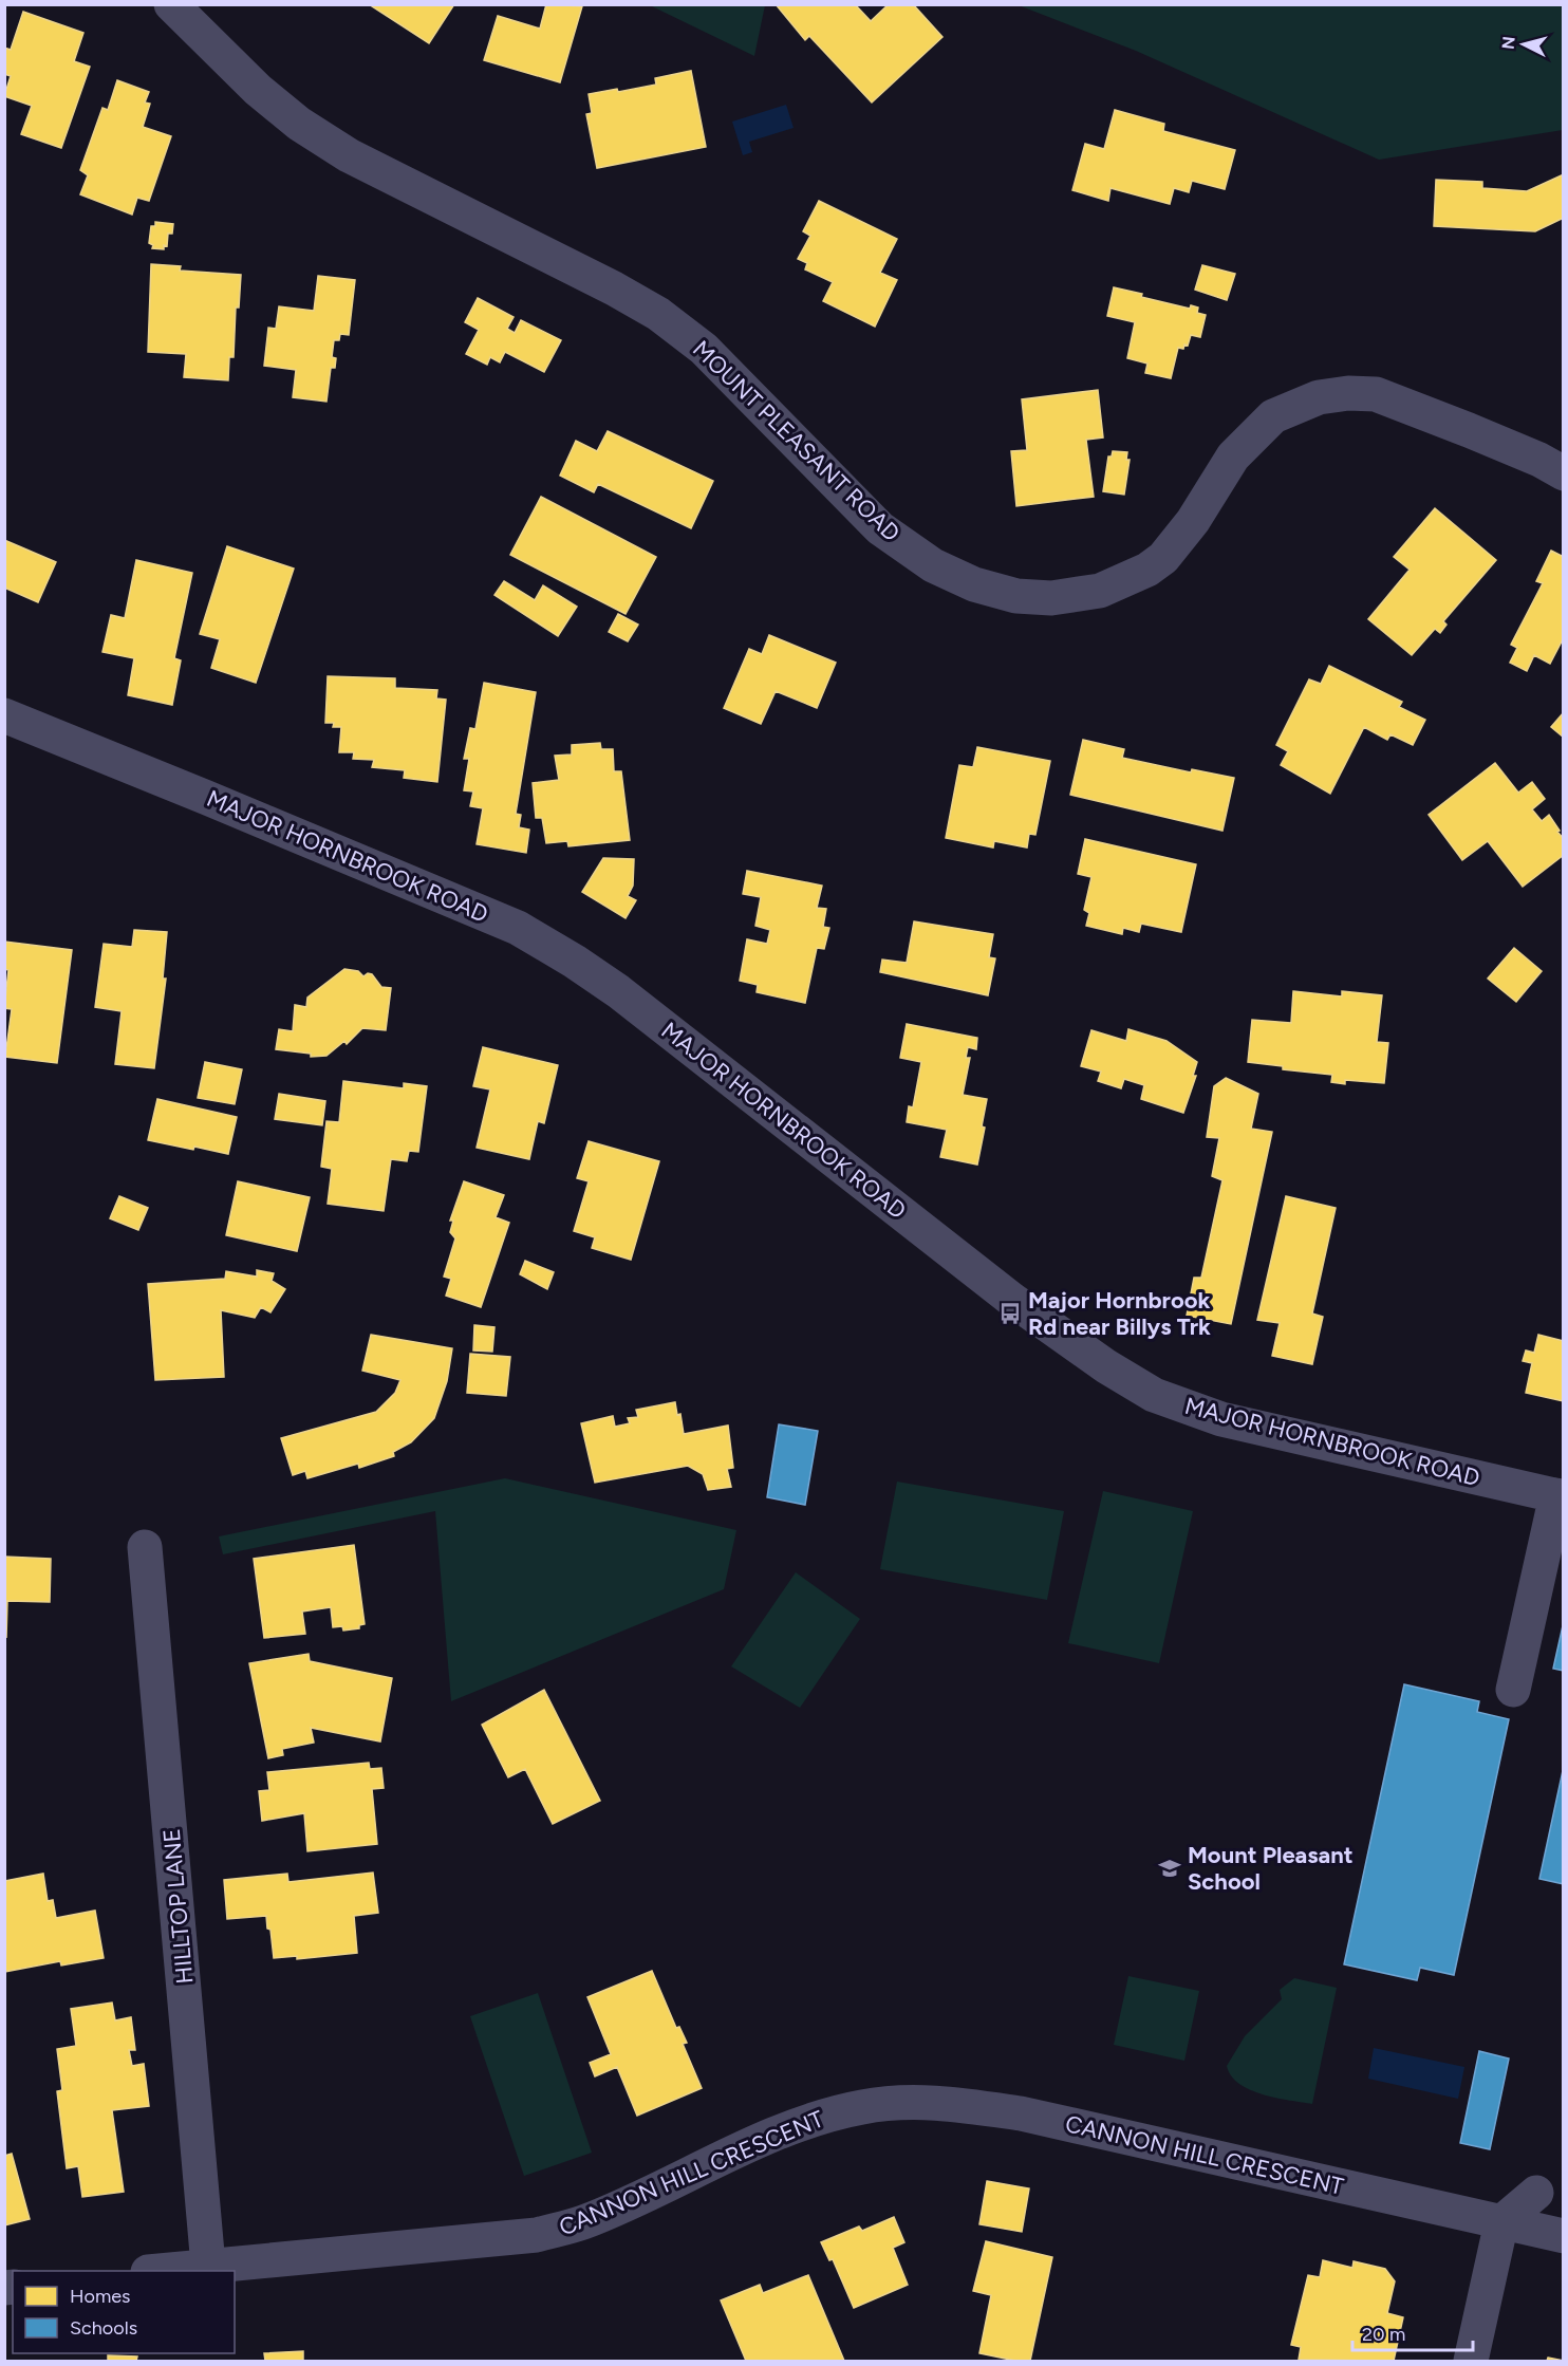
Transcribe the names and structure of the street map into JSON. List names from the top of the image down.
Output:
{
  "streets": {
    "street": [
      "MOUNT PLEASANT ROAD",
      "MAJOR HORNBROOK ROAD",
      "HILLTOP LANE",
      "CANNON HILL CRESCENT"
    ]
  },
  "crossings": [
    ["HILLTOP LANE", "CANNON HILL CRESCENT"]
  ],
  "places": {
    "bus stop": ["Major Hornbrook Rd near Billys Trk"],
    "school or university": ["Mount Pleasant School"]
  },
  "legend": ["Homes", "Schools"],
  "scale_bar": "20 m",
  "north": "left"
}
